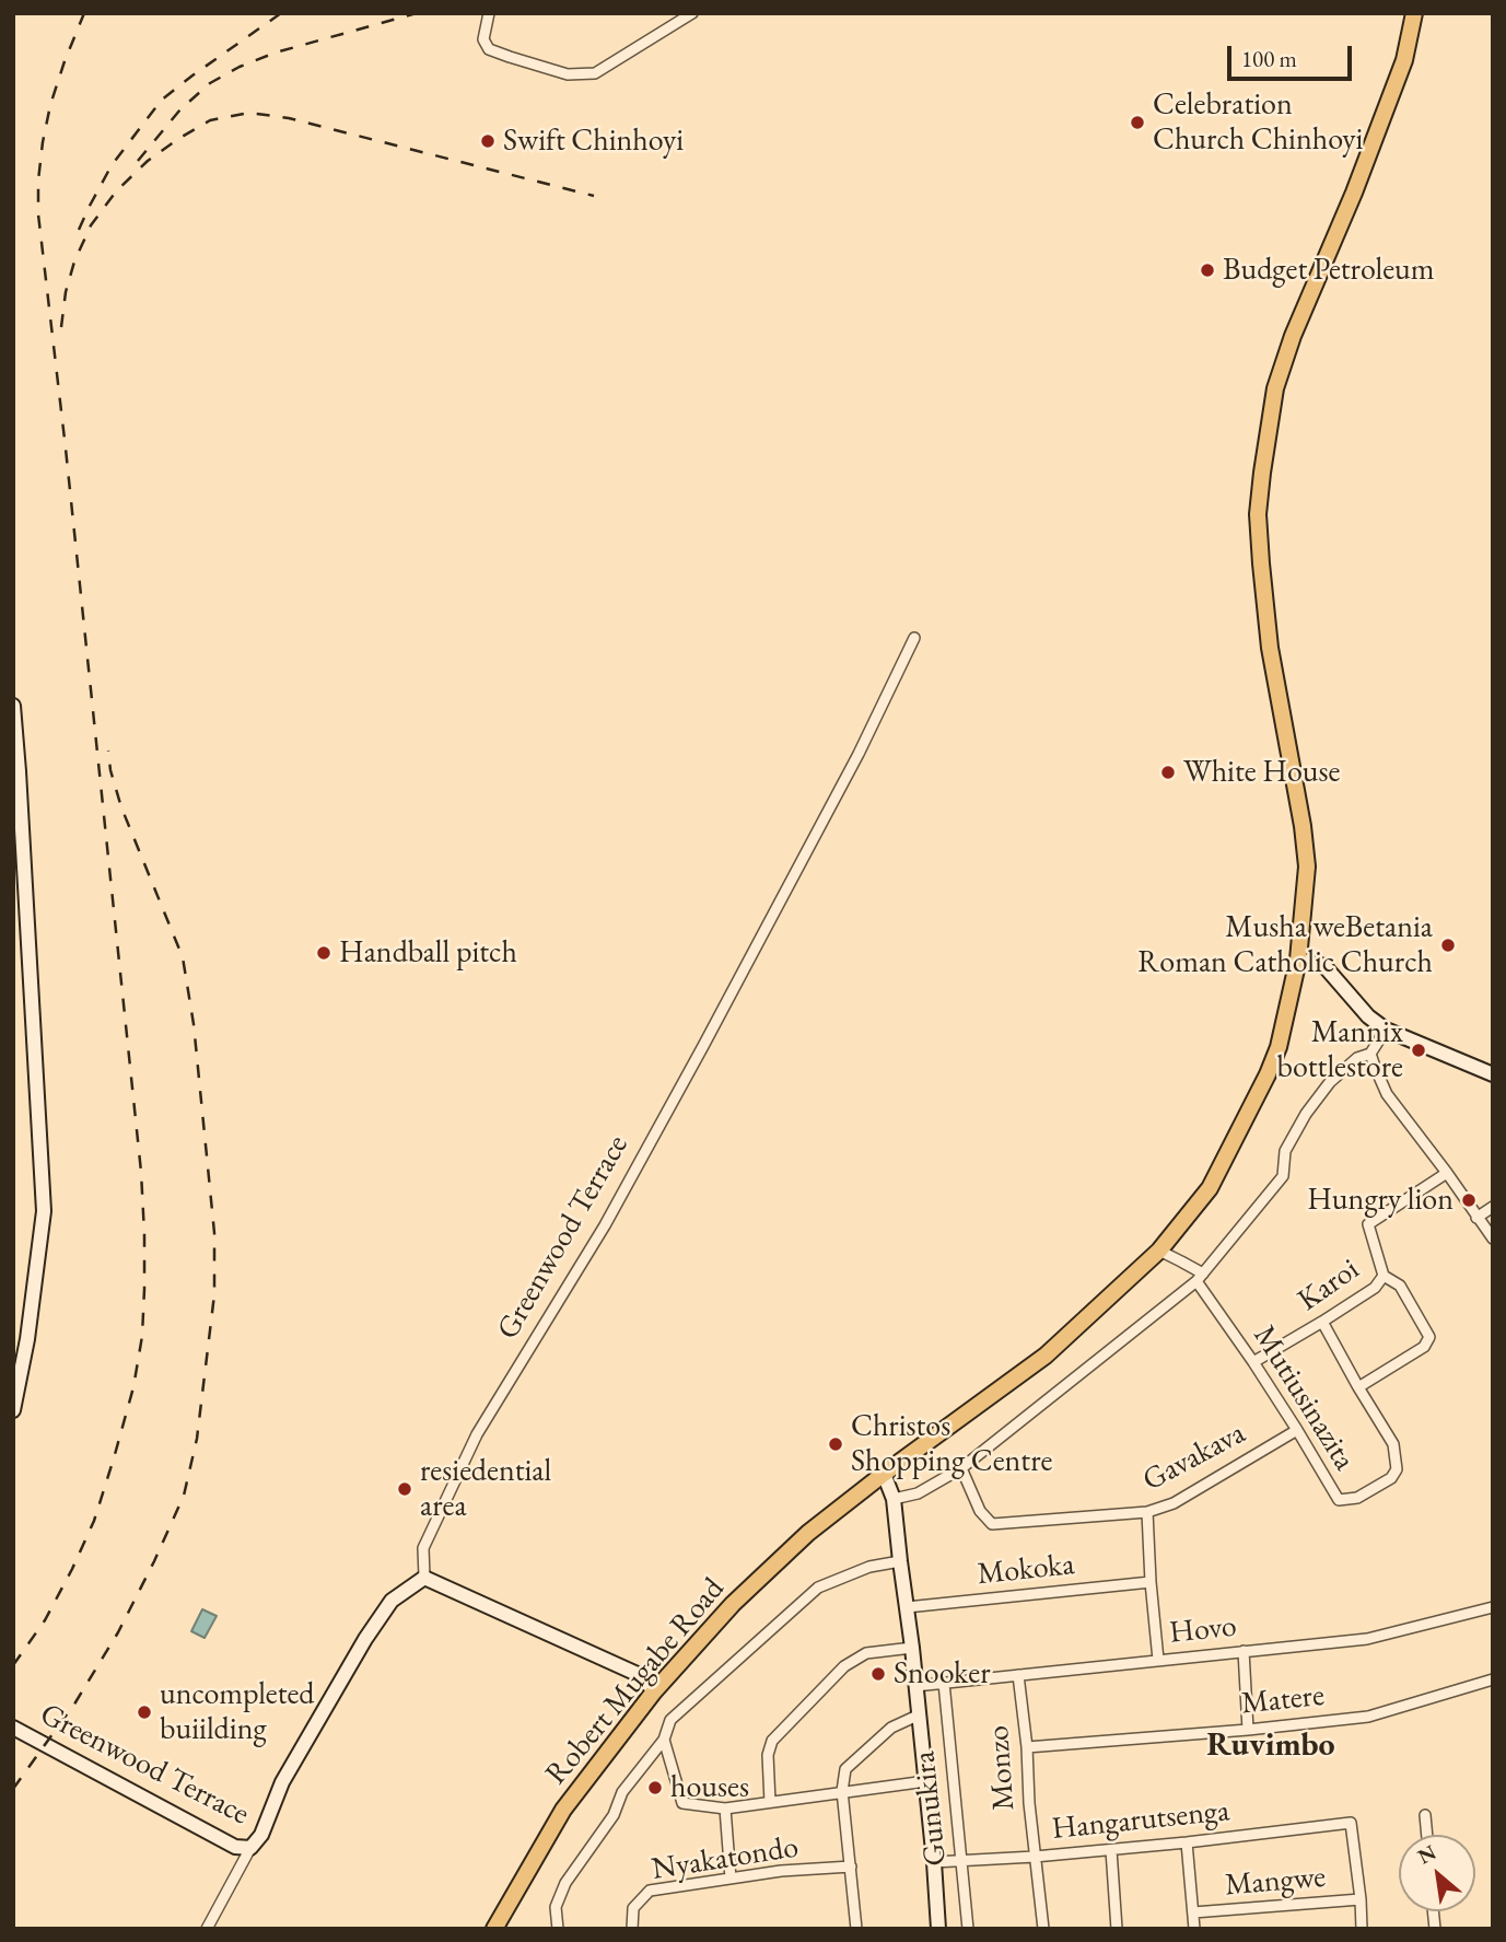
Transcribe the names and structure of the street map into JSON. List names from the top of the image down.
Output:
{
  "streets": {
    "main road": ["Robert Mugabe Road"],
    "street": [
      "Greenwood Terrace",
      "Karoi",
      "Mutiusinazita",
      "Gavakava",
      "Mokoka",
      "Hovo",
      "Matere",
      "Monzo",
      "Gunukira",
      "Hangarutsenga",
      "Nyakatondo",
      "Mangwe"
    ]
  },
  "crossings": [
    ["Karoi", "Mutiusinazita"],
    ["Mutiusinazita", "Gavakava"],
    ["Hovo", "Monzo"],
    ["Hovo", "Gunukira"],
    ["Matere", "Monzo"],
    ["Monzo", "Hangarutsenga"],
    ["Gunukira", "Hangarutsenga"],
    ["Hangarutsenga", "Mangwe"]
  ],
  "districts": ["Ruvimbo"],
  "places": [
    "Celebration Church Chinhoyi",
    "Swift Chinhoyi",
    "Budget Petroleum",
    "White House",
    "Musha weBetania Roman Catholic Church",
    "Handball pitch",
    "Mannix bottlestore",
    "Hungry lion",
    "Christos Shopping Centre",
    "resiedential area",
    "Snooker",
    "uncompleted buiilding",
    "houses"
  ],
  "scale_bar": "100 m",
  "north": "top left"
}
